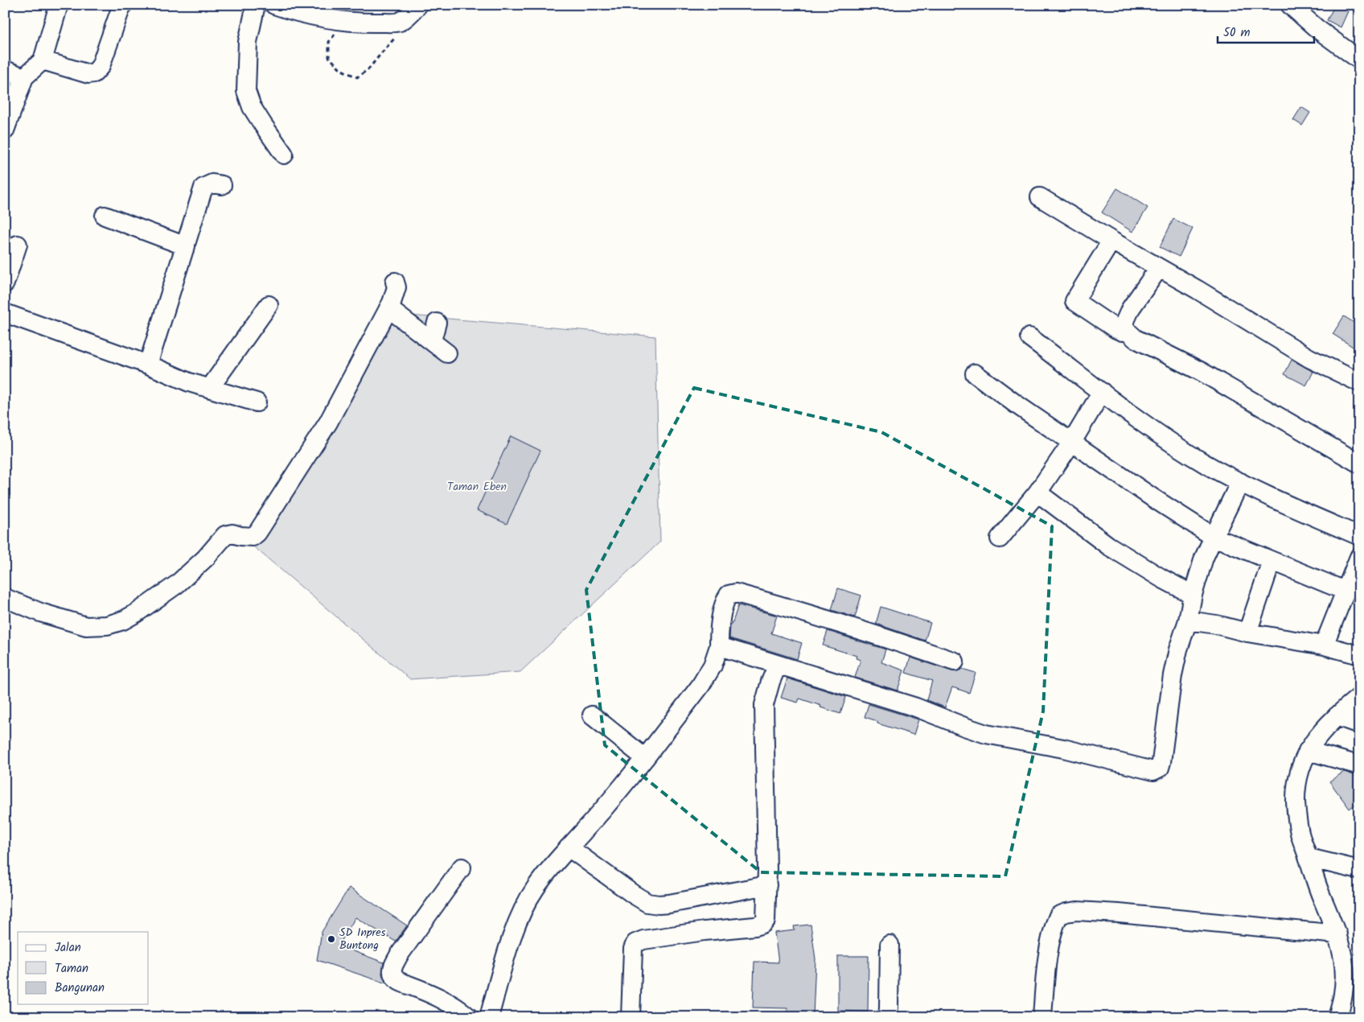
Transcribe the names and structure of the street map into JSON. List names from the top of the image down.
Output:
{
  "parks": ["Taman Eben"],
  "places": ["SD Inpres Buntong"],
  "legend": ["Jalan", "Taman", "Bangunan"],
  "scale_bar": "50 m"
}
